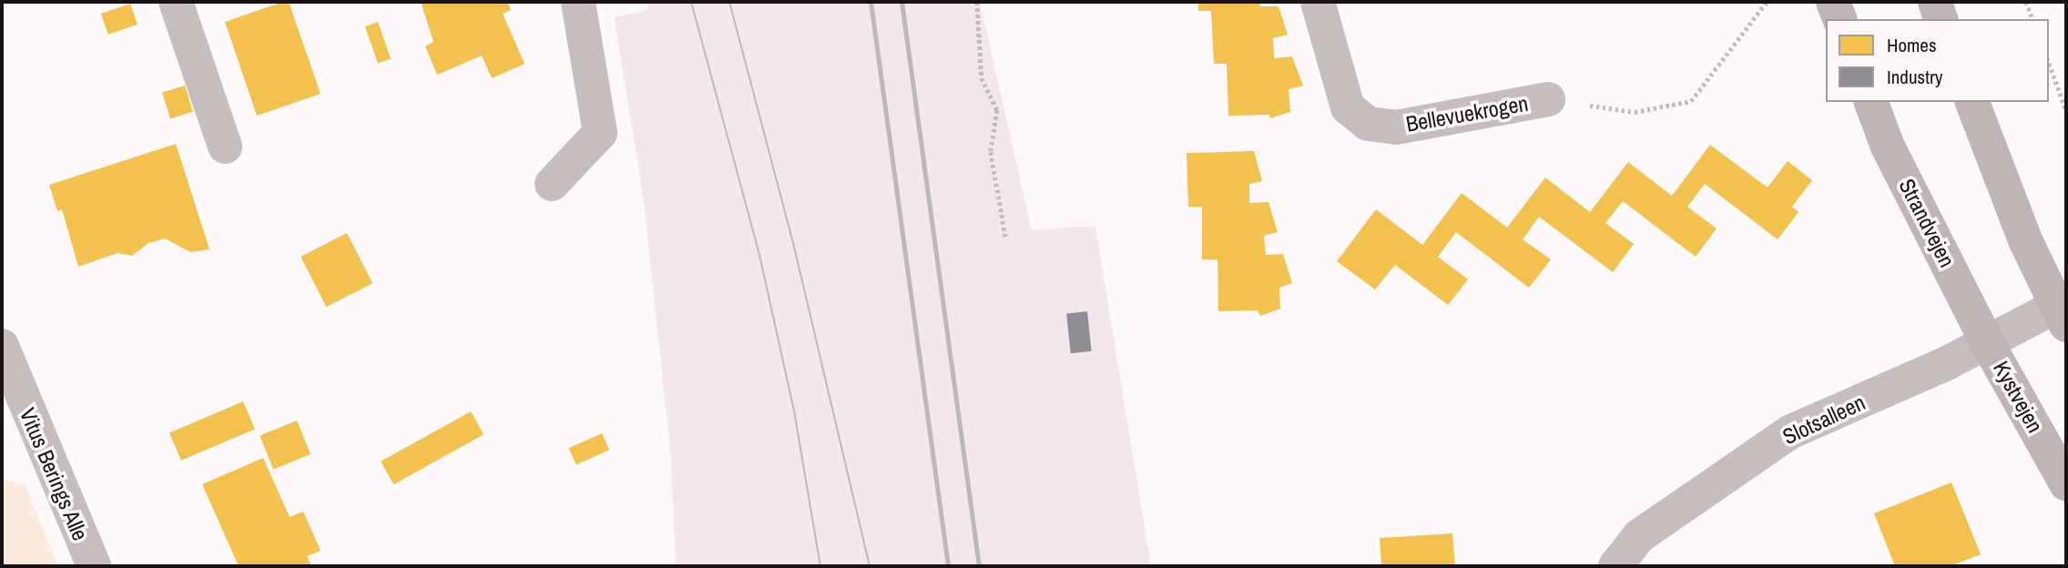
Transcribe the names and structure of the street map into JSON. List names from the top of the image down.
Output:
{
  "streets": {
    "main road": ["Strandvejen", "Kystvejen"],
    "street": ["Bellevuekrogen", "Slotsalleen", "Vitus Berings Alle"]
  },
  "crossings": [
    ["Strandvejen", "Kystvejen"],
    ["Strandvejen", "Slotsalleen"],
    ["Kystvejen", "Slotsalleen"]
  ],
  "legend": ["Homes", "Industry"]
}
